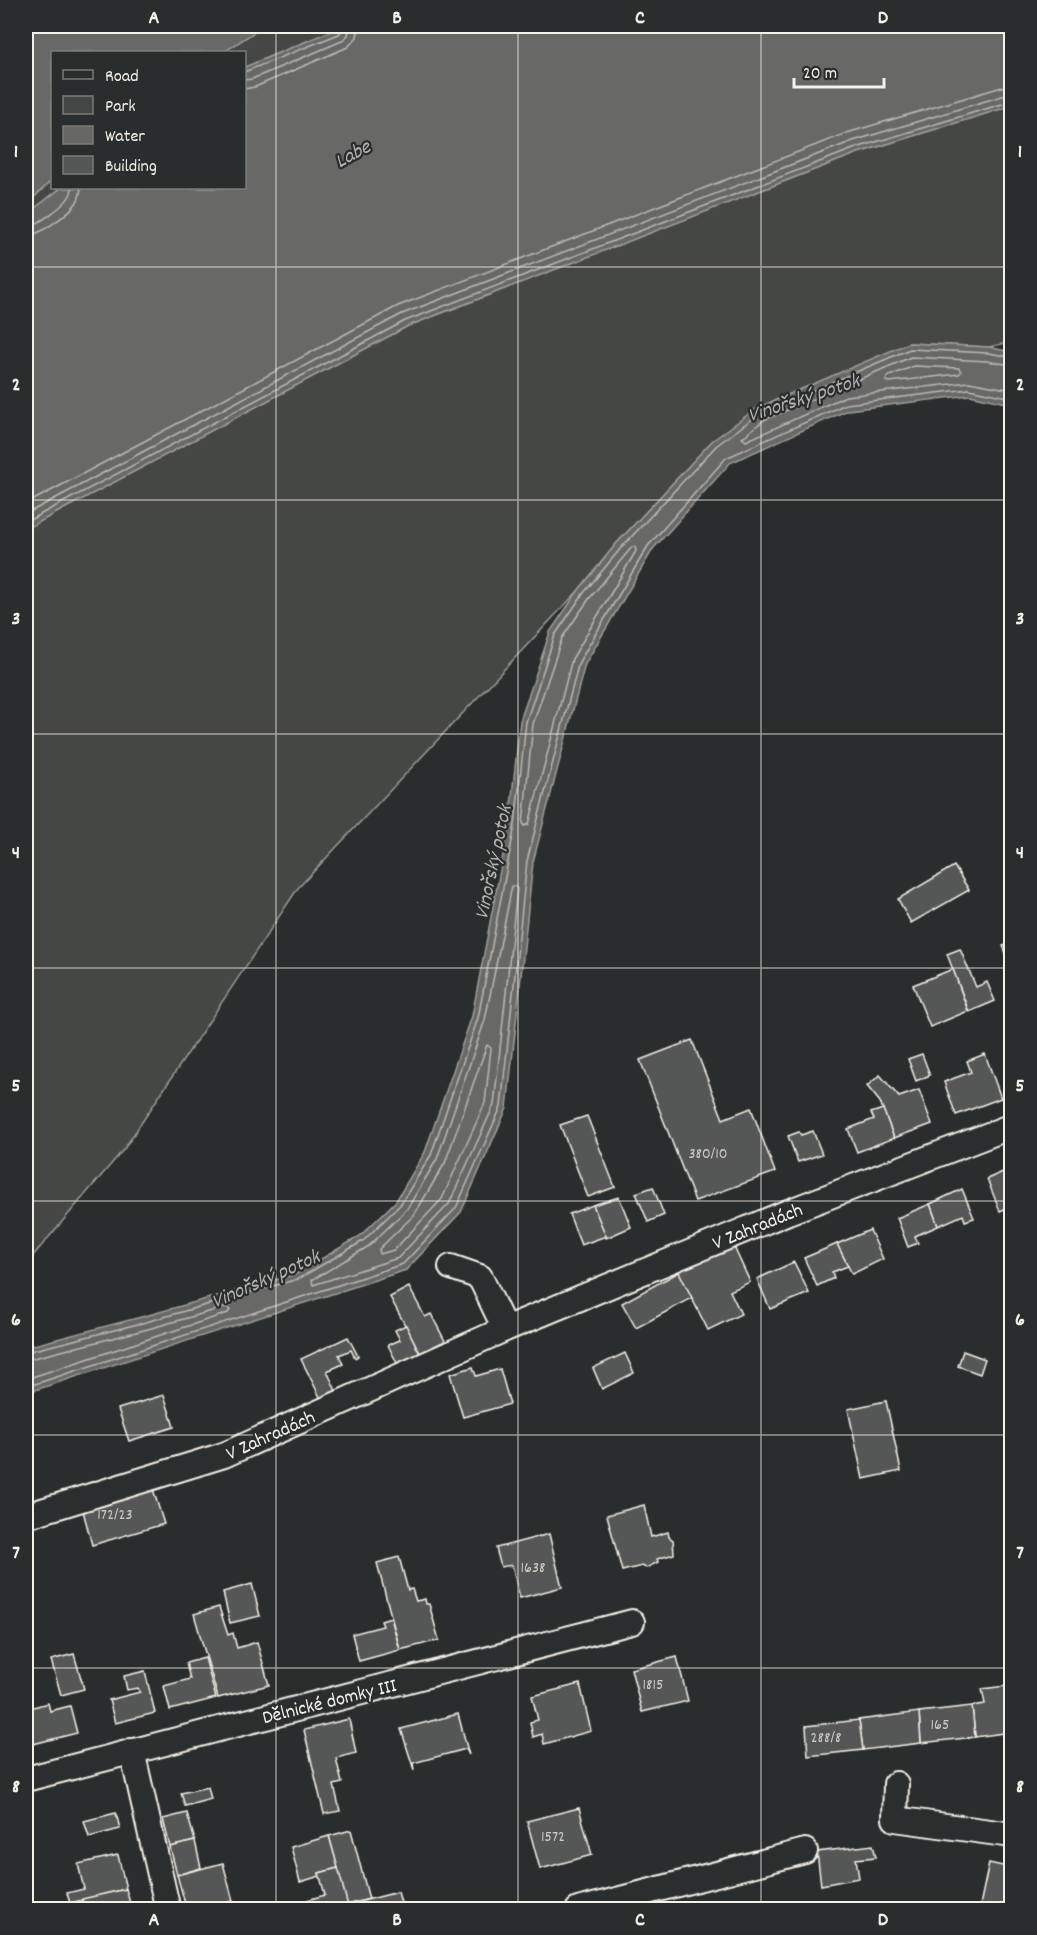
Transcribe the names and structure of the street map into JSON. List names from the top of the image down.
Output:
{
  "streets": {
    "street": ["V Zahradách", "Dělnické domky III"]
  },
  "water": ["Labe", "Vinořský potok"],
  "house_numbers": [
    "380/10",
    "172/23",
    "1638",
    "1815",
    "165",
    "288/8",
    "1572"
  ],
  "legend": [
    "Road",
    "Park",
    "Water",
    "Building"
  ],
  "scale_bar": "20 m",
  "grid": {
    "columns": [
      "A",
      "B",
      "C",
      "D"
    ],
    "rows": [
      "1",
      "2",
      "3",
      "4",
      "5",
      "6",
      "7",
      "8"
    ]
  }
}
